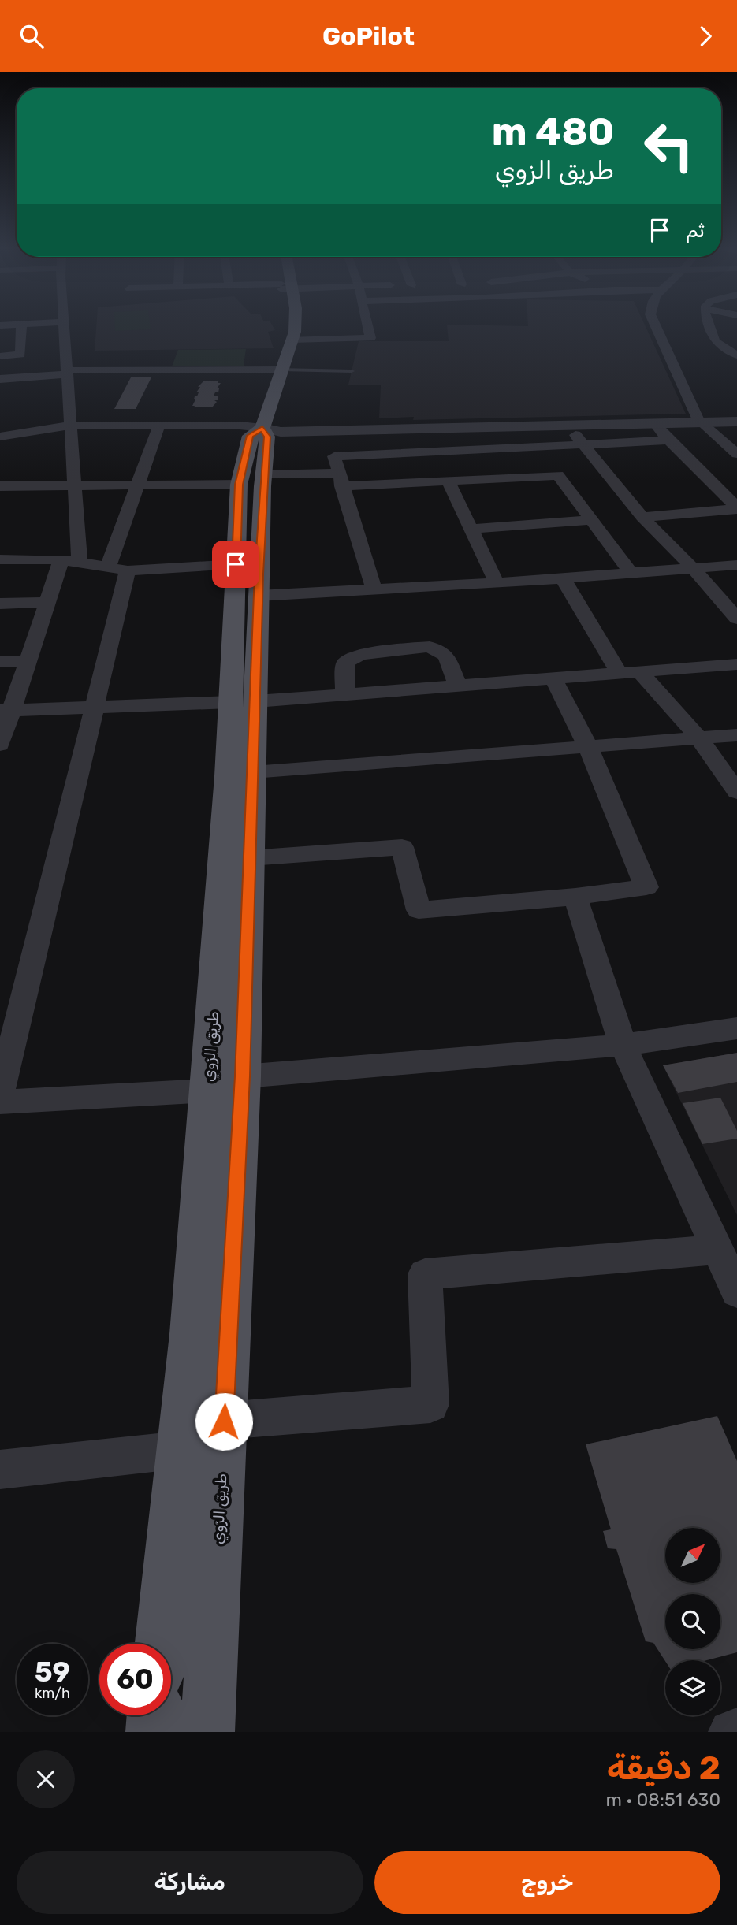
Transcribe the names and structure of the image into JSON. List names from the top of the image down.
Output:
{
  "streets": {
    "main road": ["طريق الزوي"]
  },
  "north": "top right",
  "page": {
    "header": "GoPilot",
    "turn": ["480 m", "طريق الزوي"],
    "then": "ثم",
    "speed": "59 km/h",
    "limit": "60",
    "heading": ["2 دقيقة", "630 m · 08:51"],
    "buttons": ["خروج", "مشاركة"]
  }
}
